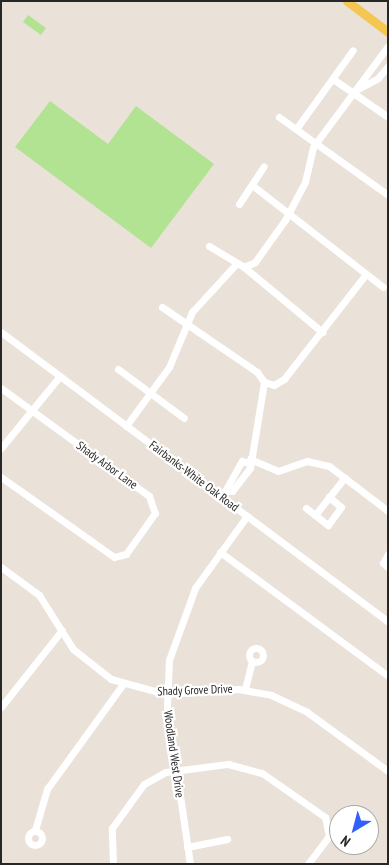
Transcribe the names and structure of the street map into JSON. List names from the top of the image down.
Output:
{
  "streets": {
    "street": [
      "Shady Arbor Lane",
      "Fairbanks-White Oak Road",
      "Shady Grove Drive",
      "Woodland West Drive"
    ]
  },
  "crossings": [
    ["Fairbanks-White Oak Road", "Woodland West Drive"],
    ["Shady Grove Drive", "Woodland West Drive"]
  ],
  "north": "bottom left"
}
